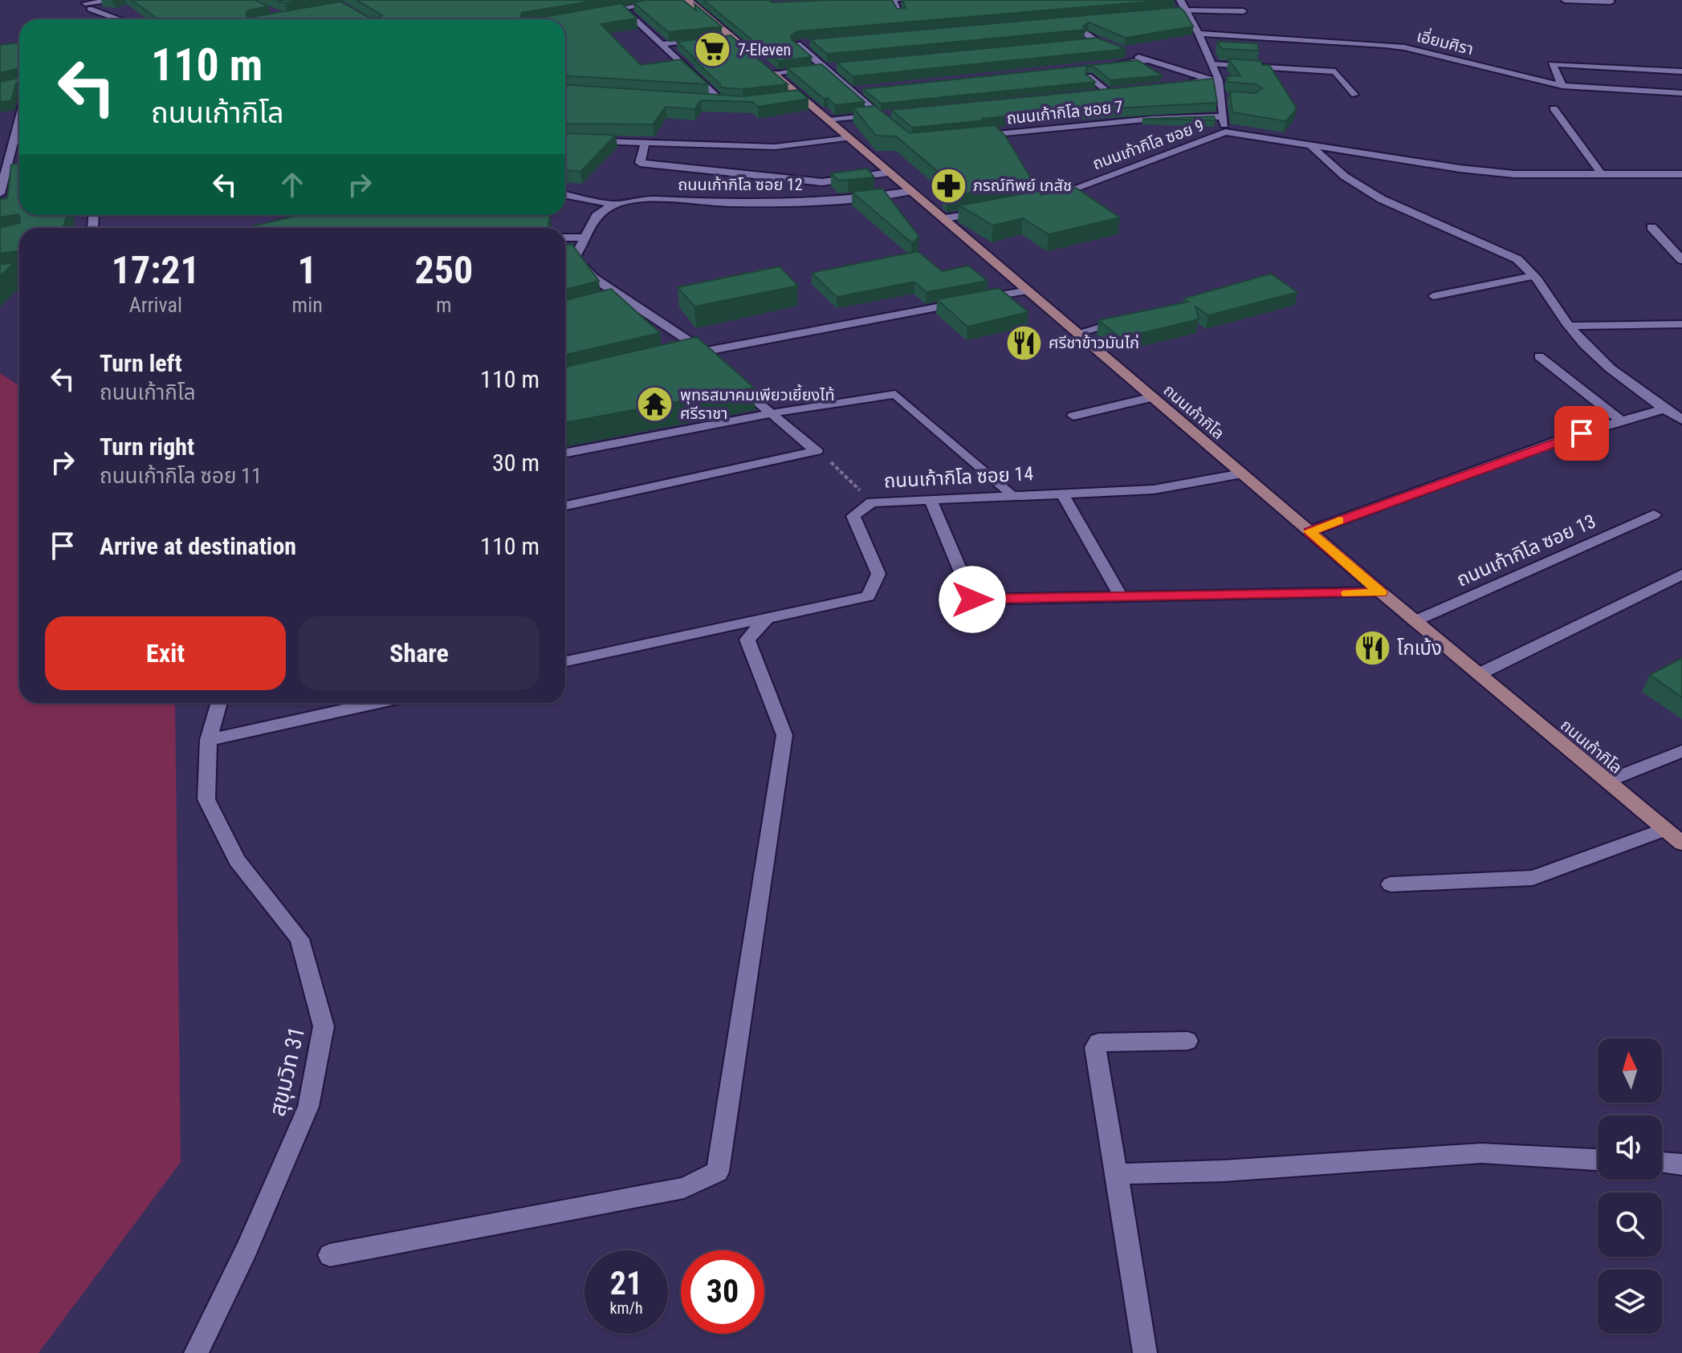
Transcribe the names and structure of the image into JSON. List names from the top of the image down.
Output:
{
  "streets": {
    "main road": ["ถนนเก้ากิโล"],
    "street": [
      "เอี่ยมศิรา",
      "ถนนเก้ากิโล ซอย 7",
      "ถนนเก้ากิโล ซอย 9",
      "ถนนเก้ากิโล ซอย 12",
      "ถนนเก้ากิโล ซอย 14",
      "ถนนเก้ากิโล ซอย 13",
      "สุขุมวิท 31"
    ]
  },
  "crossings": [
    ["เอี่ยมศิรา", "ถนนเก้ากิโล ซอย 9"],
    ["ถนนเก้ากิโล ซอย 7", "ถนนเก้ากิโล ซอย 9"],
    ["ถนนเก้ากิโล ซอย 12", "ถนนเก้ากิโล"],
    ["ถนนเก้ากิโล", "ถนนเก้ากิโล ซอย 14"],
    ["ถนนเก้ากิโล", "ถนนเก้ากิโล ซอย 13"]
  ],
  "places": {
    "supermarket": ["7-Eleven"],
    "pharmacy": ["ภรณ์ทิพย์ เภสัช"],
    "restaurant": ["ศรีชาข้าวมันไก่", "โกเบ้ง"],
    "temple": ["พุทธสมาคมเพียวเยี้ยงไท้ ศรีราชา"]
  },
  "north": "top",
  "page": {
    "turn": ["110 m", "ถนนเก้ากิโล"],
    "eta": [
      "17:21",
      "Arrival",
      "1",
      "min",
      "250",
      "m"
    ],
    "list": [
      {
        "name": "Turn left",
        "note": "ถนนเก้ากิโล",
        "value": "110 m"
      },
      {
        "name": "Turn right",
        "note": "ถนนเก้ากิโล ซอย 11",
        "value": "30 m"
      },
      {
        "name": "Arrive at destination",
        "value": "110 m"
      }
    ],
    "buttons": ["Exit", "Share"],
    "speed": "21 km/h",
    "limit": "30"
  }
}
